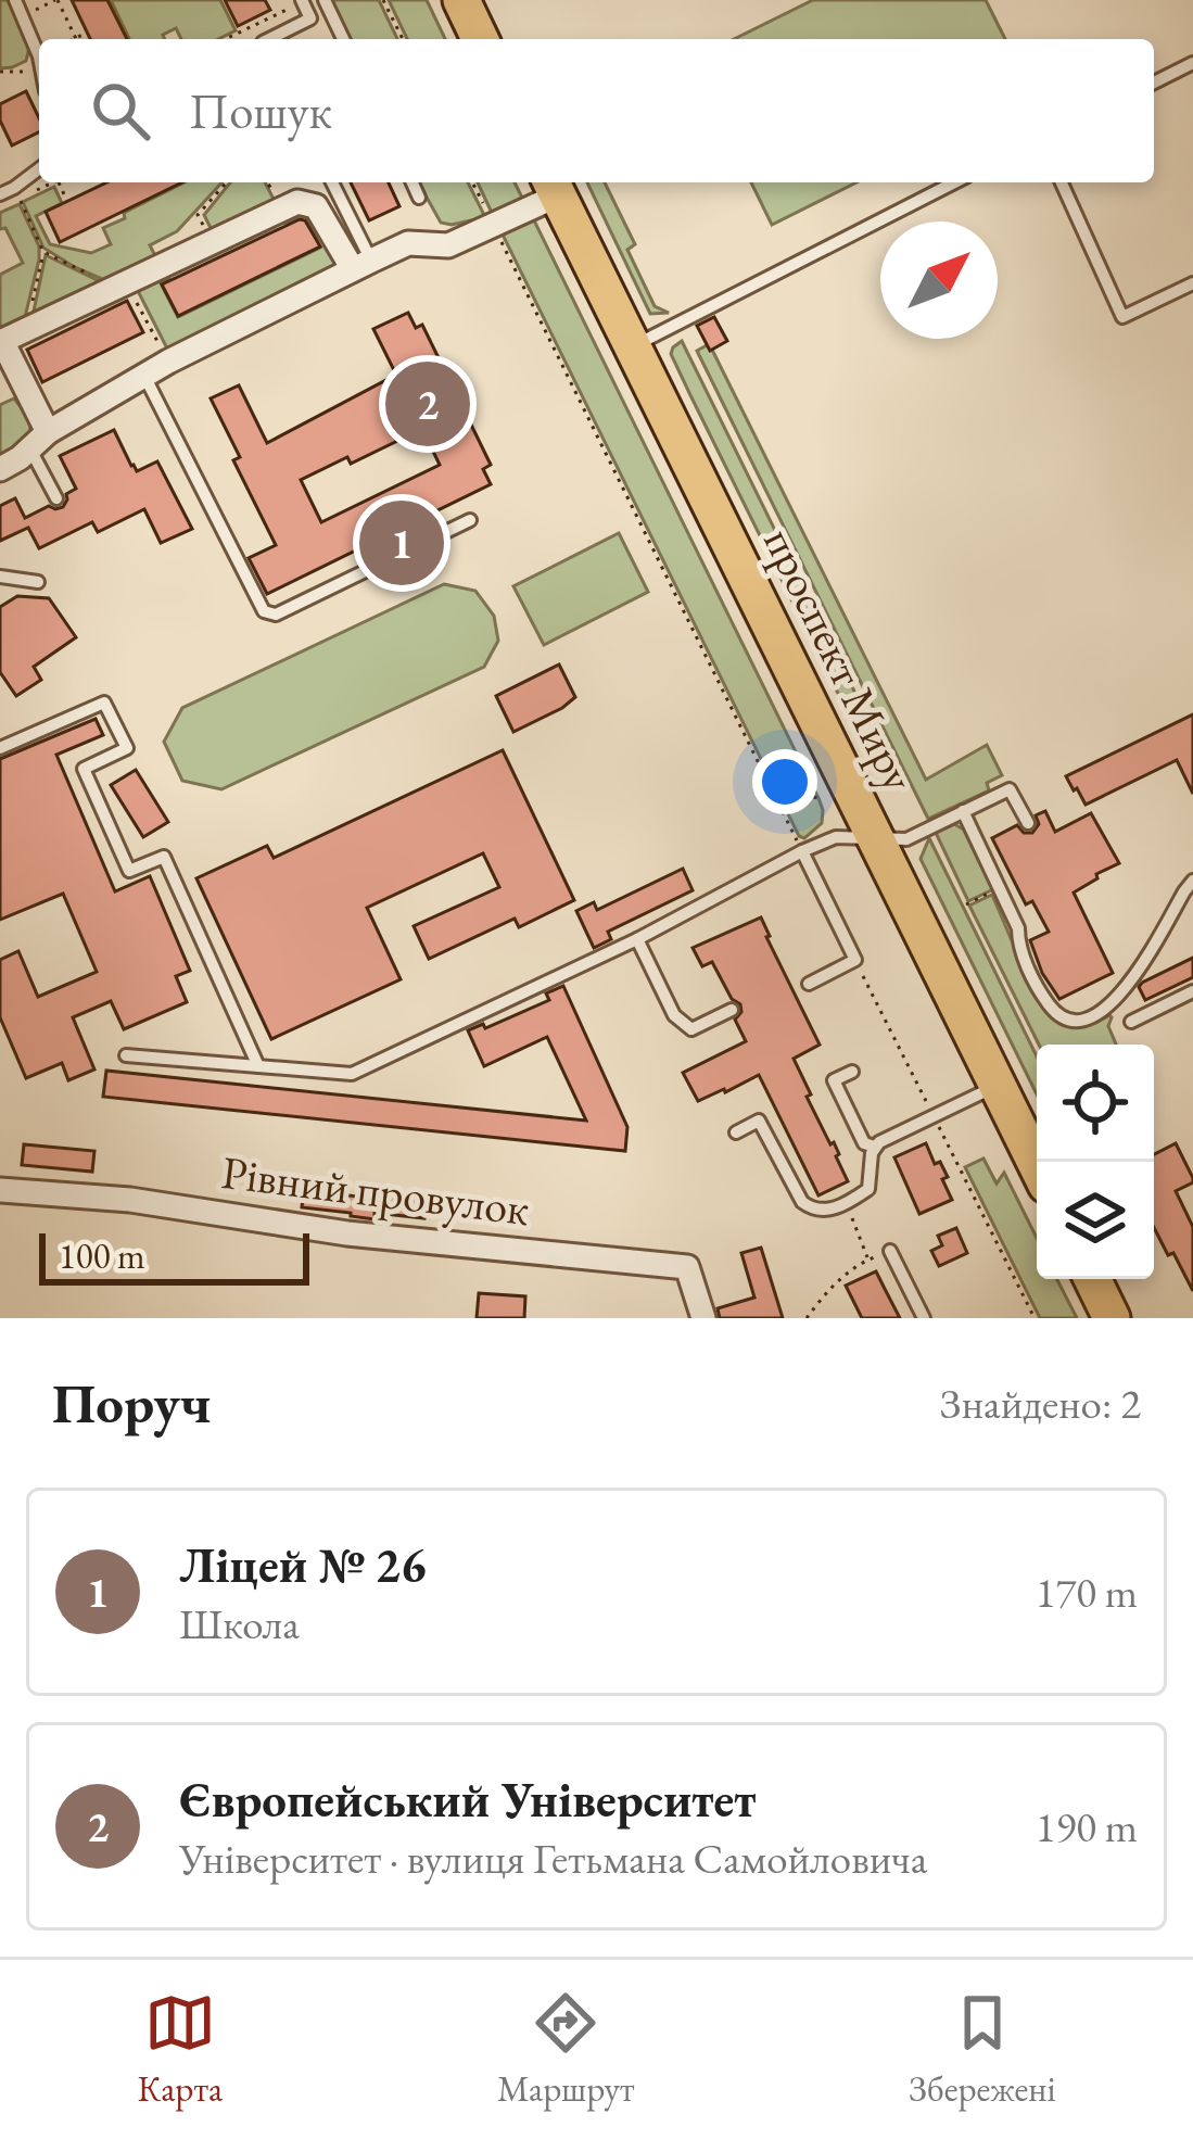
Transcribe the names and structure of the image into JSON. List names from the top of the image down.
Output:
{
  "streets": {
    "main road": ["проспект Миру"],
    "street": ["Рівний провулок"]
  },
  "scale_bar": "100 m",
  "north": "top right",
  "page": {
    "search": "Пошук",
    "pins": ["2", "1"],
    "scale": "100 m",
    "heading": ["Поруч", "Знайдено: 2"],
    "list": [
      {
        "mark": "1",
        "name": "Ліцей № 26",
        "note": "Школа",
        "value": "170 m"
      },
      {
        "mark": "2",
        "name": "Європейський Університет",
        "note": "Університет · вулиця Гетьмана Самойловича",
        "value": "190 m"
      }
    ],
    "nav": ["Карта", "Маршрут", "Збережені"]
  }
}
